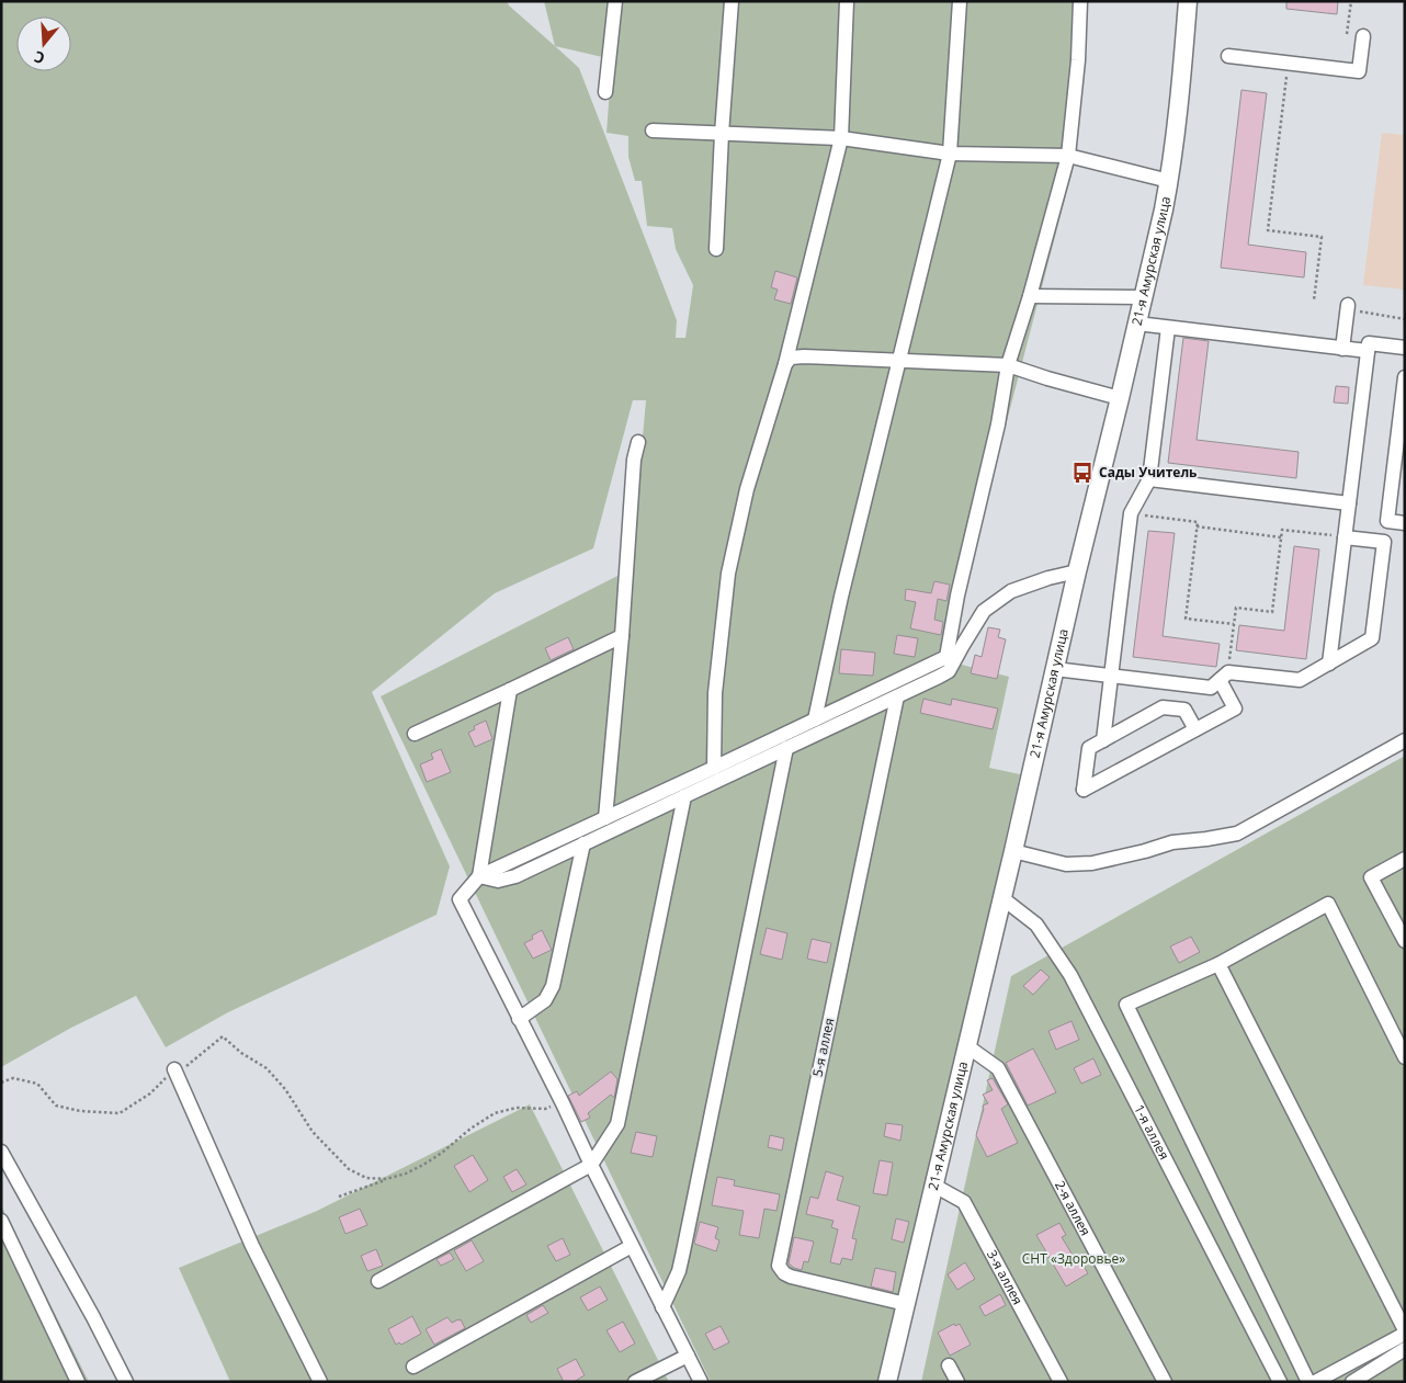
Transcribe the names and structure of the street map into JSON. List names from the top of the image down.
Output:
{
  "streets": {
    "main road": ["21-я Амурская улица"],
    "street": [
      "5-я аллея",
      "1-я аллея",
      "2-я аллея",
      "3-я аллея"
    ]
  },
  "crossings": [
    ["21-я Амурская улица", "5-я аллея"],
    ["21-я Амурская улица", "1-я аллея"],
    ["21-я Амурская улица", "2-я аллея"],
    ["21-я Амурская улица", "3-я аллея"]
  ],
  "parks": ["СНТ «Здоровье»"],
  "places": {
    "bus stop": ["Сады Учитель"]
  },
  "north": "bottom"
}
